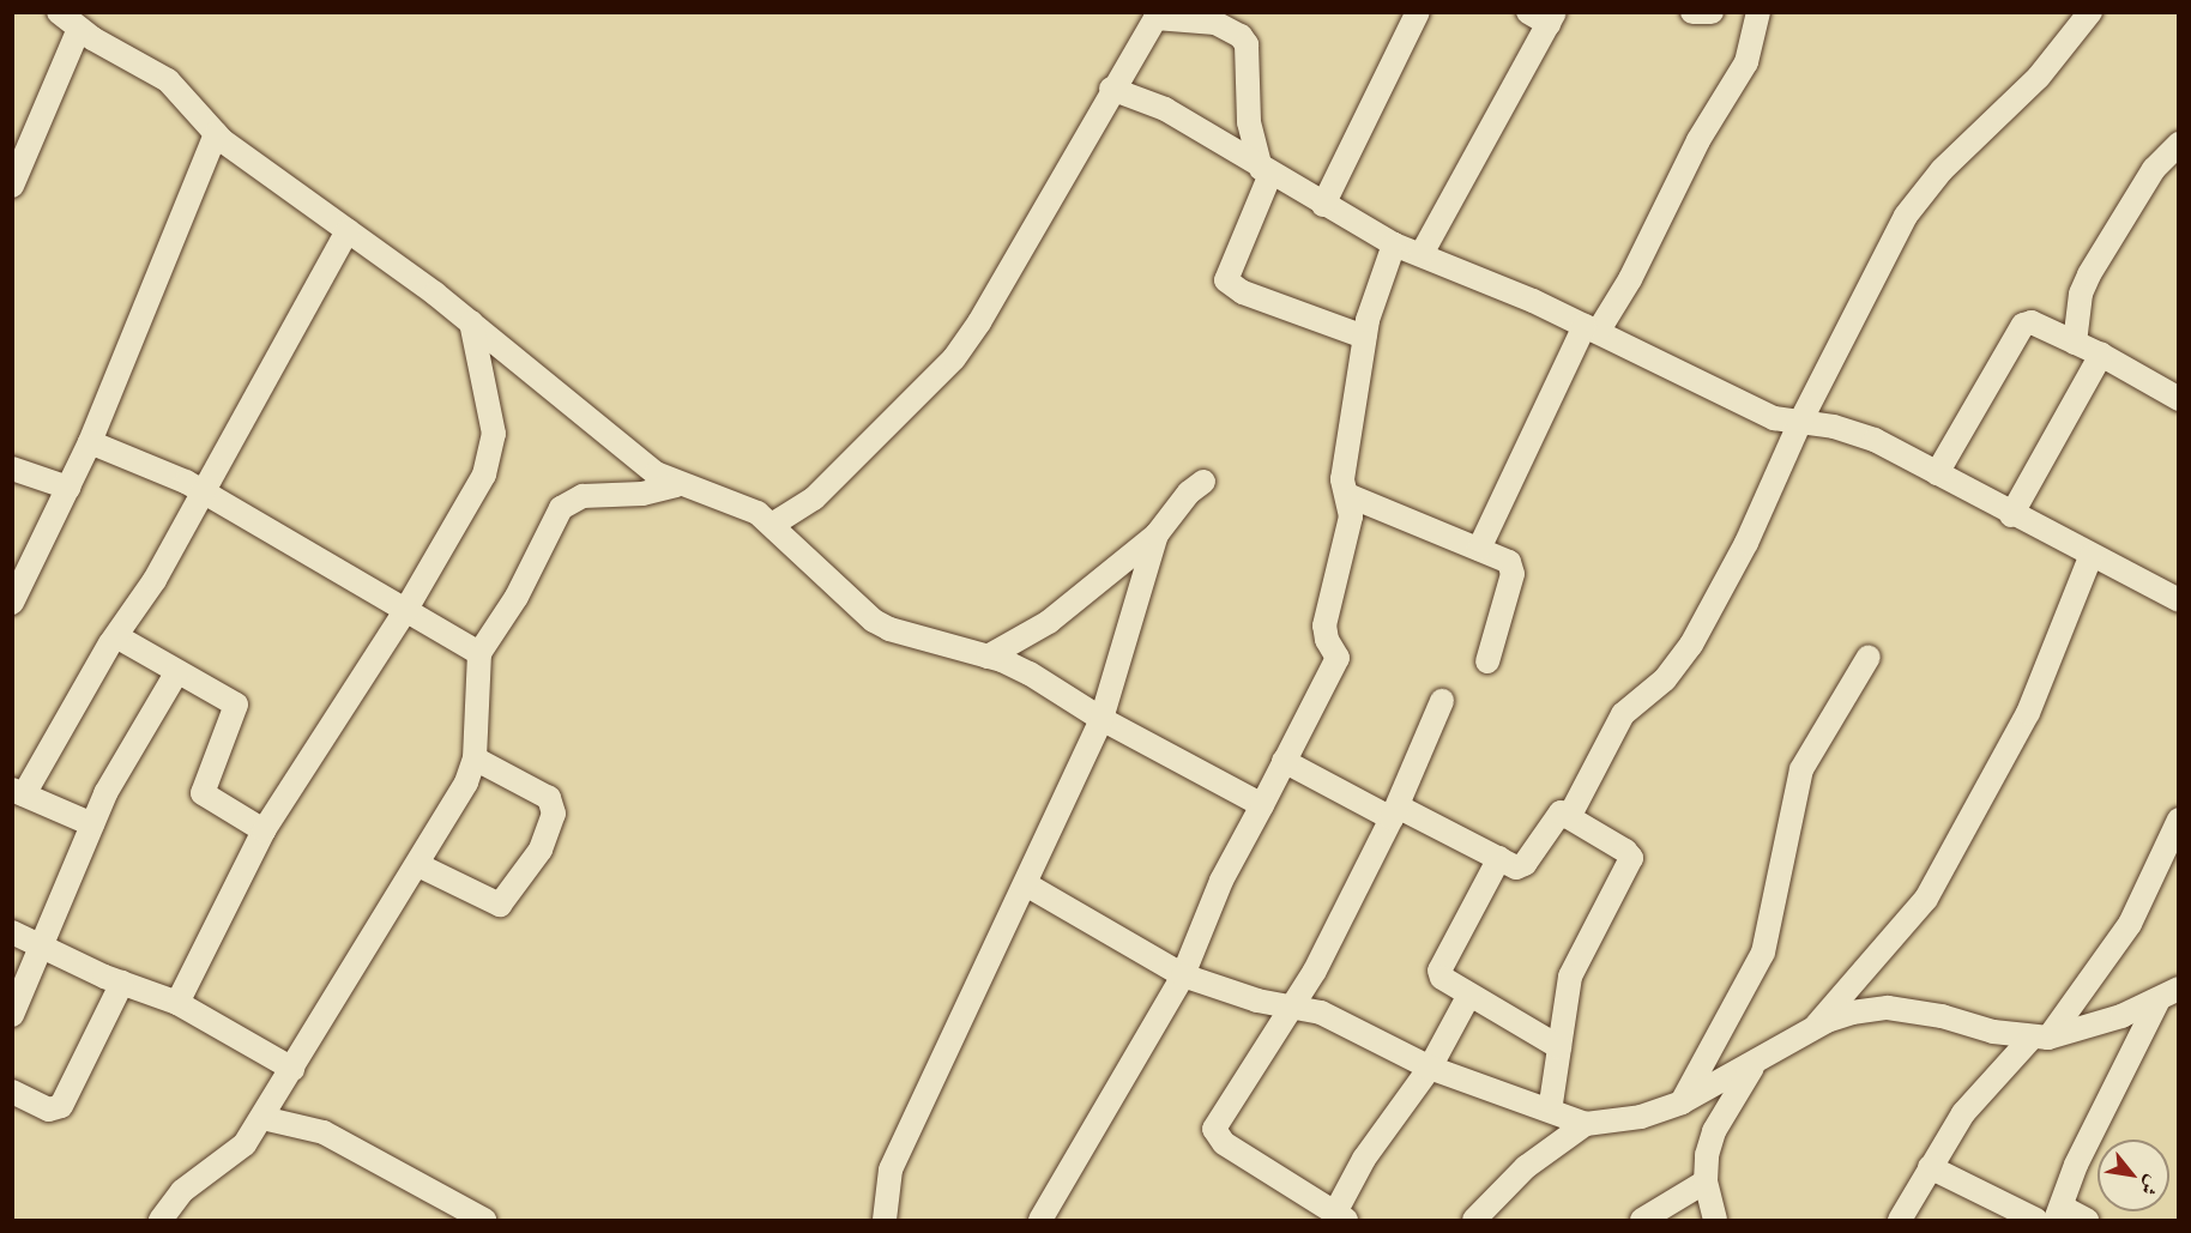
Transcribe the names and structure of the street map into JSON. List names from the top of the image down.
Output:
{
  "north": "bottom right"
}
